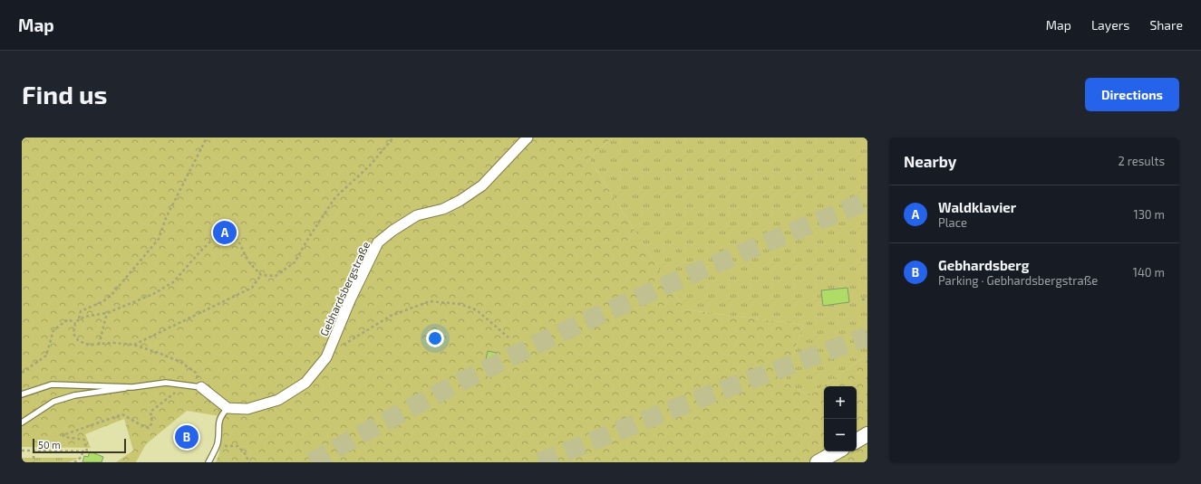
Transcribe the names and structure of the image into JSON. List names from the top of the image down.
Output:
{
  "streets": {
    "street": ["Gebhardsbergstraße"]
  },
  "scale_bar": "50 m",
  "page": {
    "header": "Map",
    "nav": ["Map", "Layers", "Share"],
    "buttons": "Directions",
    "title": "Find us",
    "heading": ["Nearby", "2 results"],
    "list": [
      {
        "mark": "A",
        "name": "Waldklavier",
        "note": "Place",
        "value": "130 m"
      },
      {
        "mark": "B",
        "name": "Gebhardsberg",
        "note": "Parking · Gebhardsbergstraße",
        "value": "140 m"
      }
    ],
    "pins": ["A", "B"],
    "map_buttons": ["+", "−"],
    "scale": "50 m"
  }
}
